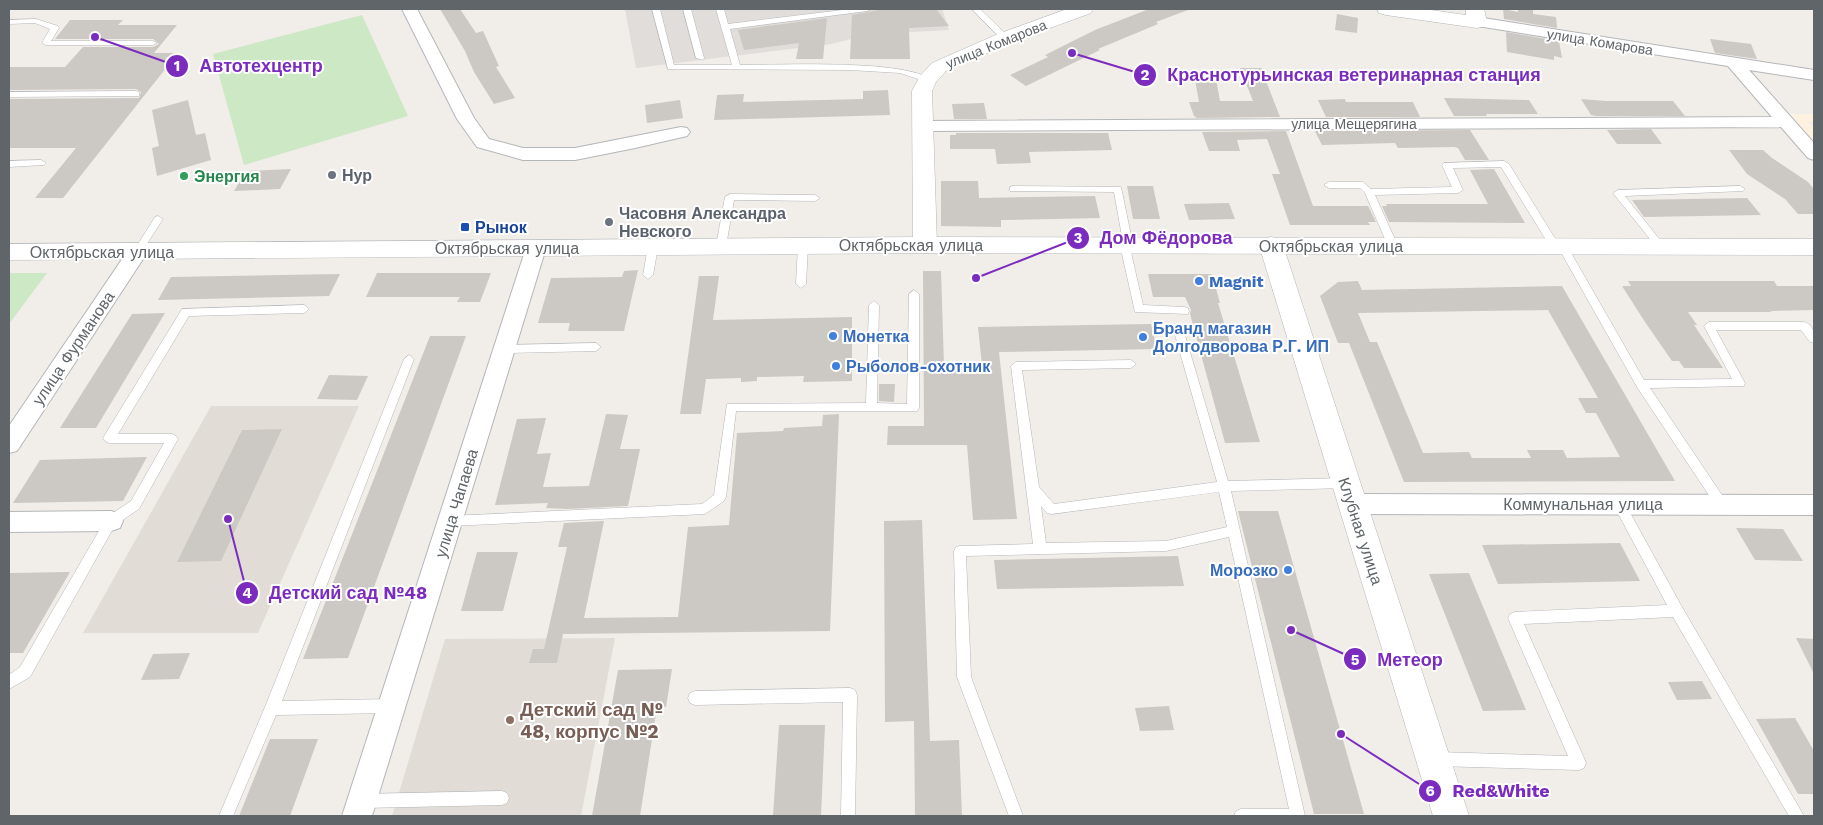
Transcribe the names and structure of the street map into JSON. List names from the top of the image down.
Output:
{
  "streets": {
    "main road": ["улица Комарова", "Октябрьская улица", "Клубная улица"],
    "street": [
      "улица Мещерягина",
      "улица Фурманова",
      "улица Чапаева",
      "Коммунальная улица"
    ]
  },
  "crossings": [
    ["улица Комарова", "улица Мещерягина"],
    ["улица Комарова", "Октябрьская улица"],
    ["Октябрьская улица", "улица Фурманова"],
    ["Октябрьская улица", "улица Чапаева"],
    ["Октябрьская улица", "Клубная улица"],
    ["Коммунальная улица", "Клубная улица"]
  ],
  "places": {
    "other": [
      "Автотехцентр",
      "Краснотурьинская ветеринарная станция",
      "Нур",
      "Энергия",
      "Часовня Александра Невского",
      "Дом Фёдорова",
      "Magnit",
      "Монетка",
      "Бранд магазин Долгодворова Р.Г. ИП",
      "Рыболов-охотник",
      "Детский сад №48",
      "Морозко",
      "Метеор",
      "Детский сад № 48, корпус №2",
      "Red&White"
    ],
    "transit": ["Рынок"]
  }
}
